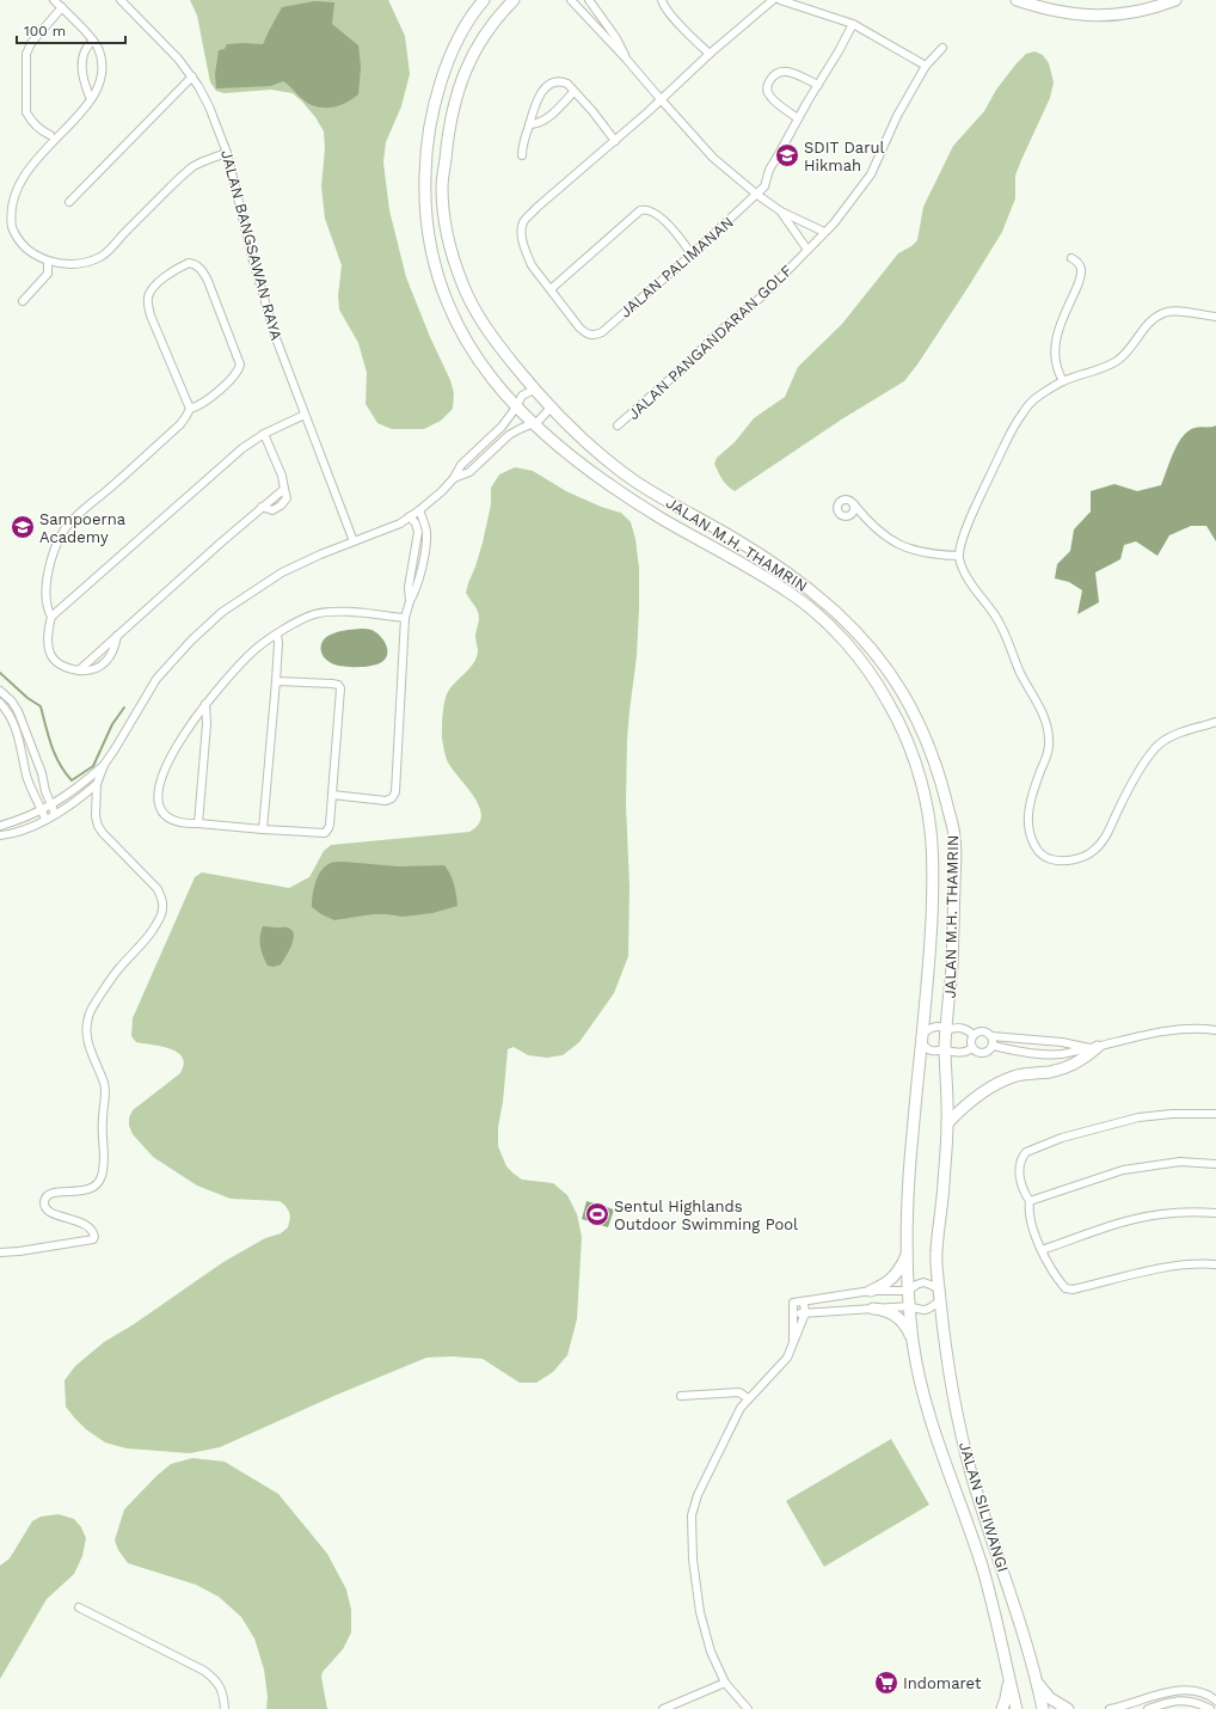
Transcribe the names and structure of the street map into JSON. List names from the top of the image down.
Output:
{
  "streets": {
    "main road": ["JALAN M.H. THAMRIN", "JALAN SILIWANGI"],
    "street": ["JALAN BANGSAWAN RAYA", "JALAN PALIMANAN", "JALAN PANGANDARAN GOLF"]
  },
  "crossings": [
    ["JALAN M.H. THAMRIN", "JALAN SILIWANGI"]
  ],
  "places": {
    "school or university": ["SDIT Darul Hikmah", "Sampoerna Academy"],
    "sports": ["Sentul Highlands Outdoor Swimming Pool"],
    "supermarket": ["Indomaret"]
  },
  "scale_bar": "100 m"
}
